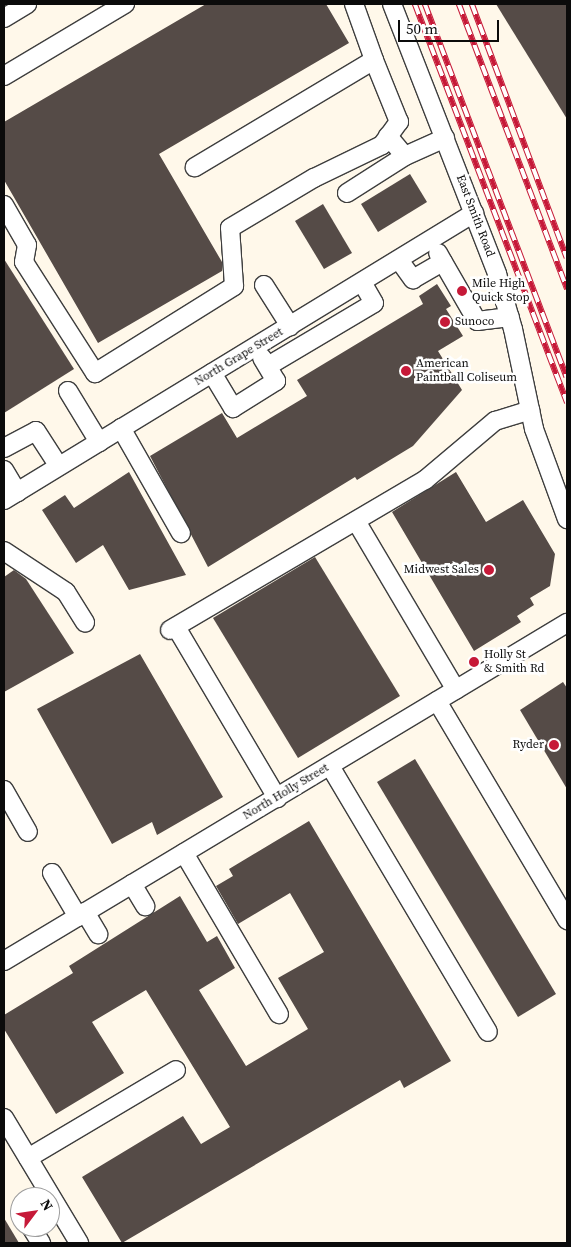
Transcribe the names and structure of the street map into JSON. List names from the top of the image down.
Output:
{
  "streets": {
    "street": ["East Smith Road", "North Grape Street", "North Holly Street"]
  },
  "crossings": [
    ["East Smith Road", "North Grape Street"]
  ],
  "places": [
    "Mile High Quick Stop",
    "Sunoco",
    "American Paintball Coliseum",
    "Midwest Sales",
    "Holly St & Smith Rd",
    "Ryder"
  ],
  "scale_bar": "50 m",
  "north": "top right"
}
